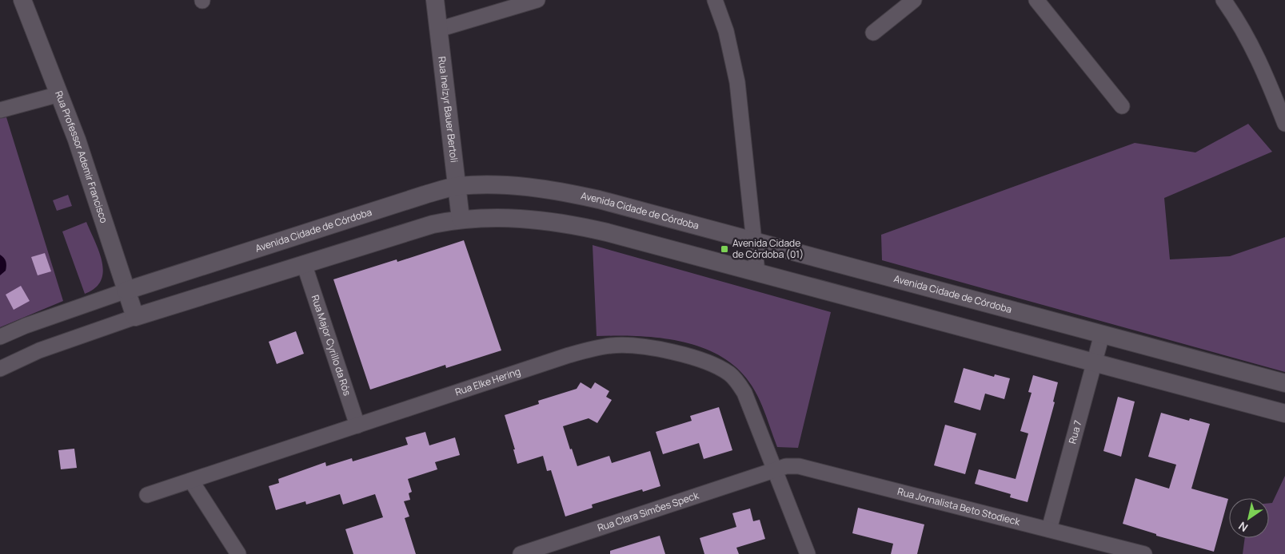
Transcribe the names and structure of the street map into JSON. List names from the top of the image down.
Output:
{
  "streets": {
    "street": [
      "Rua Inelzyr Bauer Bertoli",
      "Rua Professor Ademir Francisco",
      "Avenida Cidade de Córdoba",
      "Rua Major Cyrillo da Rós",
      "Rua Elke Hering",
      "Rua 7",
      "Rua Jornalista Beto Stodieck",
      "Rua Clara Simões Speck"
    ]
  },
  "crossings": [
    ["Rua Inelzyr Bauer Bertoli", "Avenida Cidade de Córdoba"],
    ["Rua Professor Ademir Francisco", "Avenida Cidade de Córdoba"],
    ["Avenida Cidade de Córdoba", "Rua 7"],
    ["Rua Major Cyrillo da Rós", "Rua Elke Hering"],
    ["Rua Elke Hering", "Rua Jornalista Beto Stodieck"],
    ["Rua Elke Hering", "Rua Clara Simões Speck"],
    ["Rua 7", "Rua Jornalista Beto Stodieck"],
    ["Rua Jornalista Beto Stodieck", "Rua Clara Simões Speck"]
  ],
  "places": {
    "transit": ["Avenida Cidade de Córdoba (01)"]
  },
  "north": "bottom left"
}
